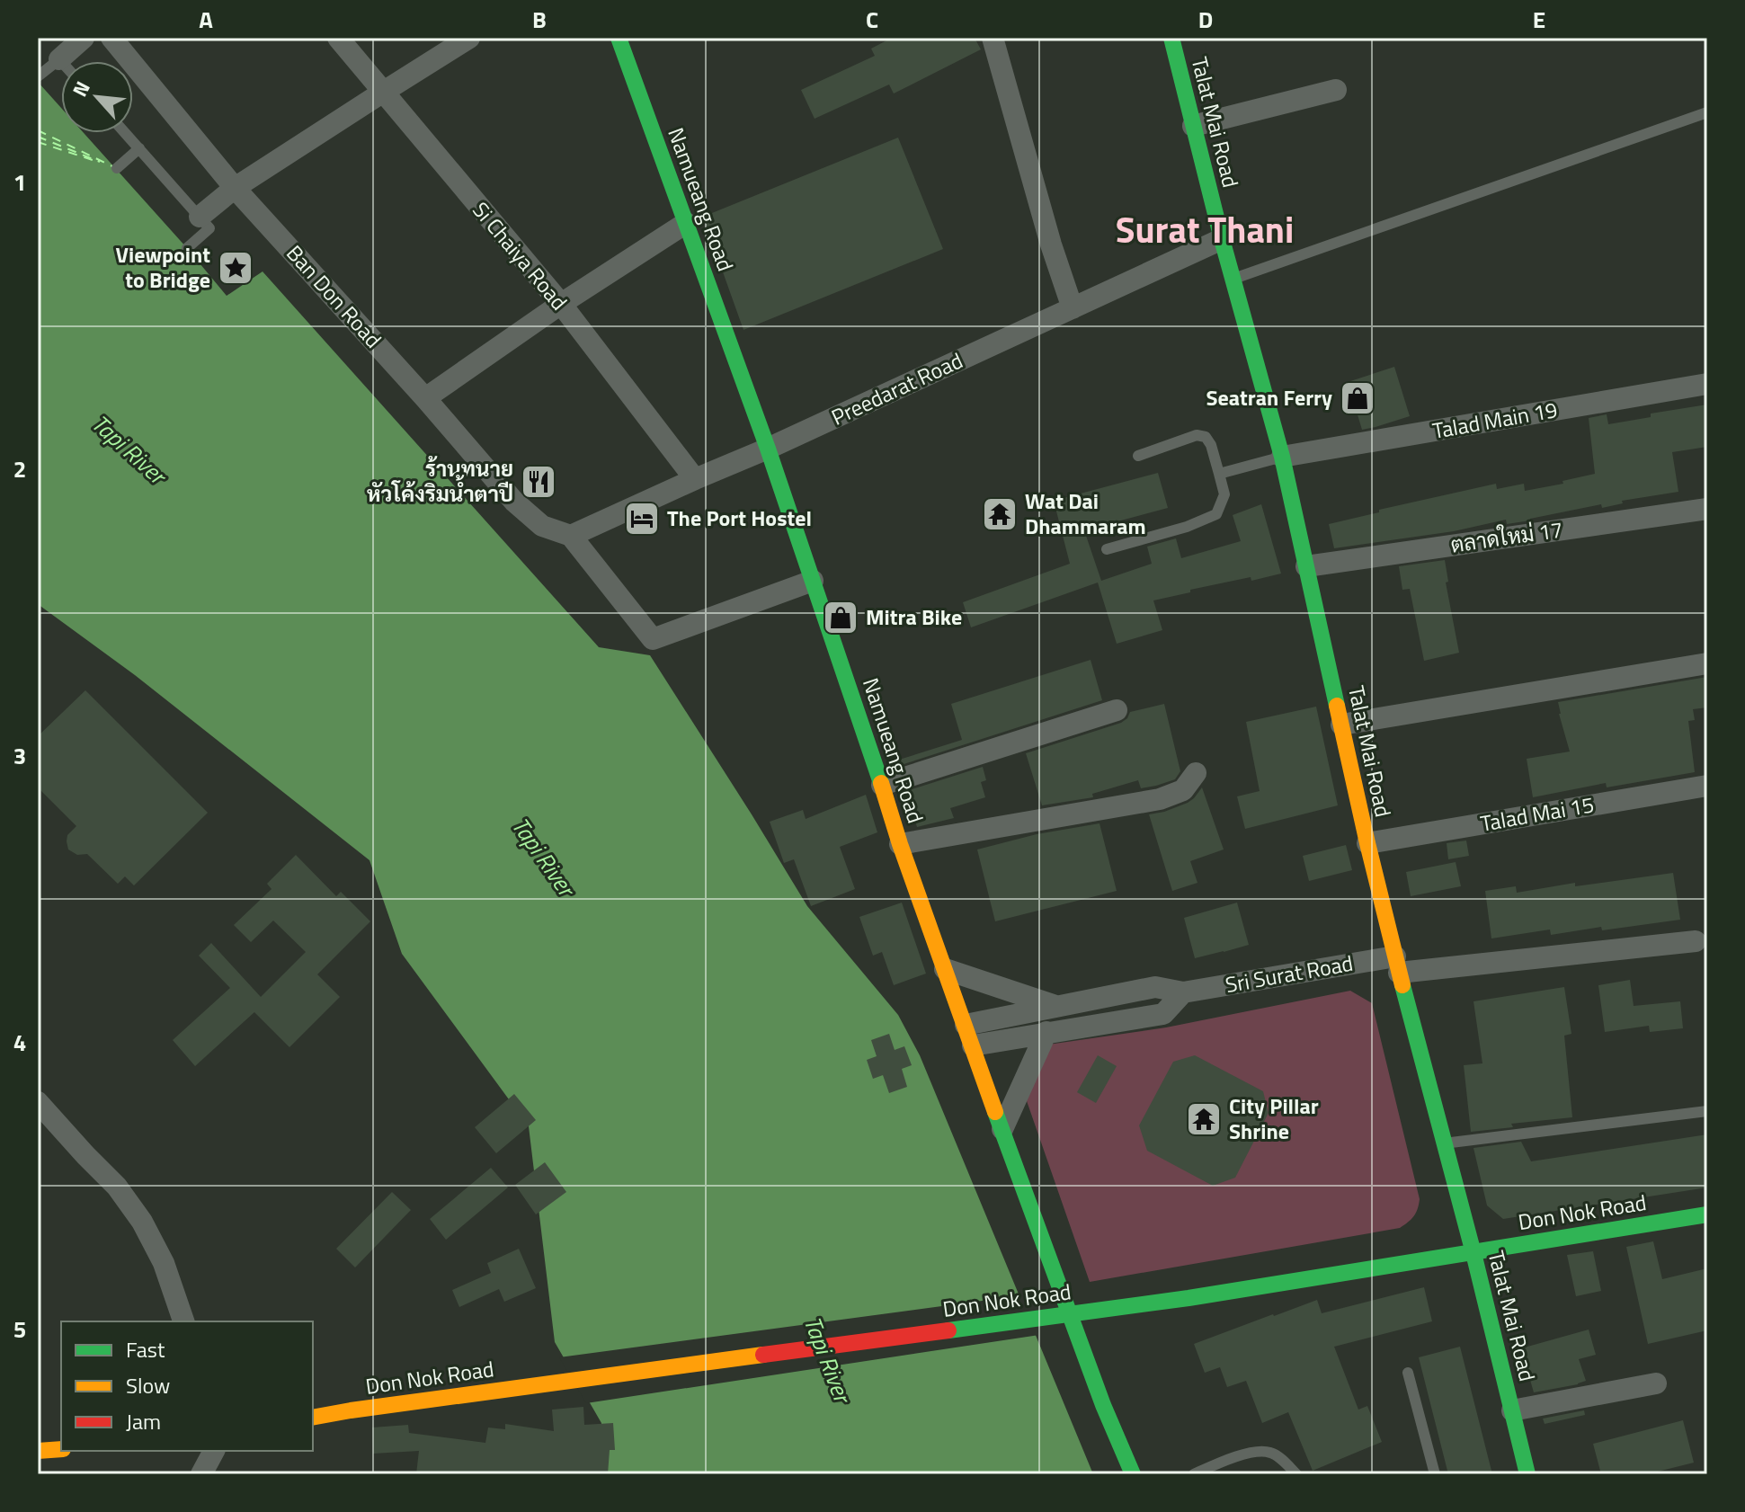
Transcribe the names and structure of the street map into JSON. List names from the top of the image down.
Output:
{
  "streets": {
    "main road": ["Talat Mai Road", "Namueang Road", "Don Nok Road"],
    "street": [
      "Si Chaiya Road",
      "Ban Don Road",
      "Preedarat Road",
      "Talad Main 19",
      "ตลาดใหม่ 17",
      "Talad Mai 15",
      "Sri Surat Road"
    ]
  },
  "crossings": [
    ["Talat Mai Road", "Preedarat Road"],
    ["Talat Mai Road", "Talad Main 19"],
    ["Talat Mai Road", "ตลาดใหม่ 17"],
    ["Talat Mai Road", "Talad Mai 15"],
    ["Talat Mai Road", "Sri Surat Road"],
    ["Talat Mai Road", "Don Nok Road"],
    ["Namueang Road", "Preedarat Road"],
    ["Namueang Road", "Sri Surat Road"],
    ["Si Chaiya Road", "Preedarat Road"],
    ["Ban Don Road", "Preedarat Road"]
  ],
  "districts": ["Surat Thani"],
  "water": ["Tapi River"],
  "places": {
    "place": ["Viewpoint to Bridge"],
    "shop": ["Seatran Ferry", "Mitra Bike"],
    "restaurant": ["ร้านทนาย หัวโค้งริมน้ำตาปี"],
    "temple": ["Wat Dai Dhammaram", "City Pillar Shrine"],
    "hotel": ["The Port Hostel"]
  },
  "legend": ["Fast", "Slow", "Jam"],
  "north": "top left",
  "grid": {
    "columns": [
      "A",
      "B",
      "C",
      "D",
      "E"
    ],
    "rows": [
      "1",
      "2",
      "3",
      "4",
      "5"
    ]
  }
}
